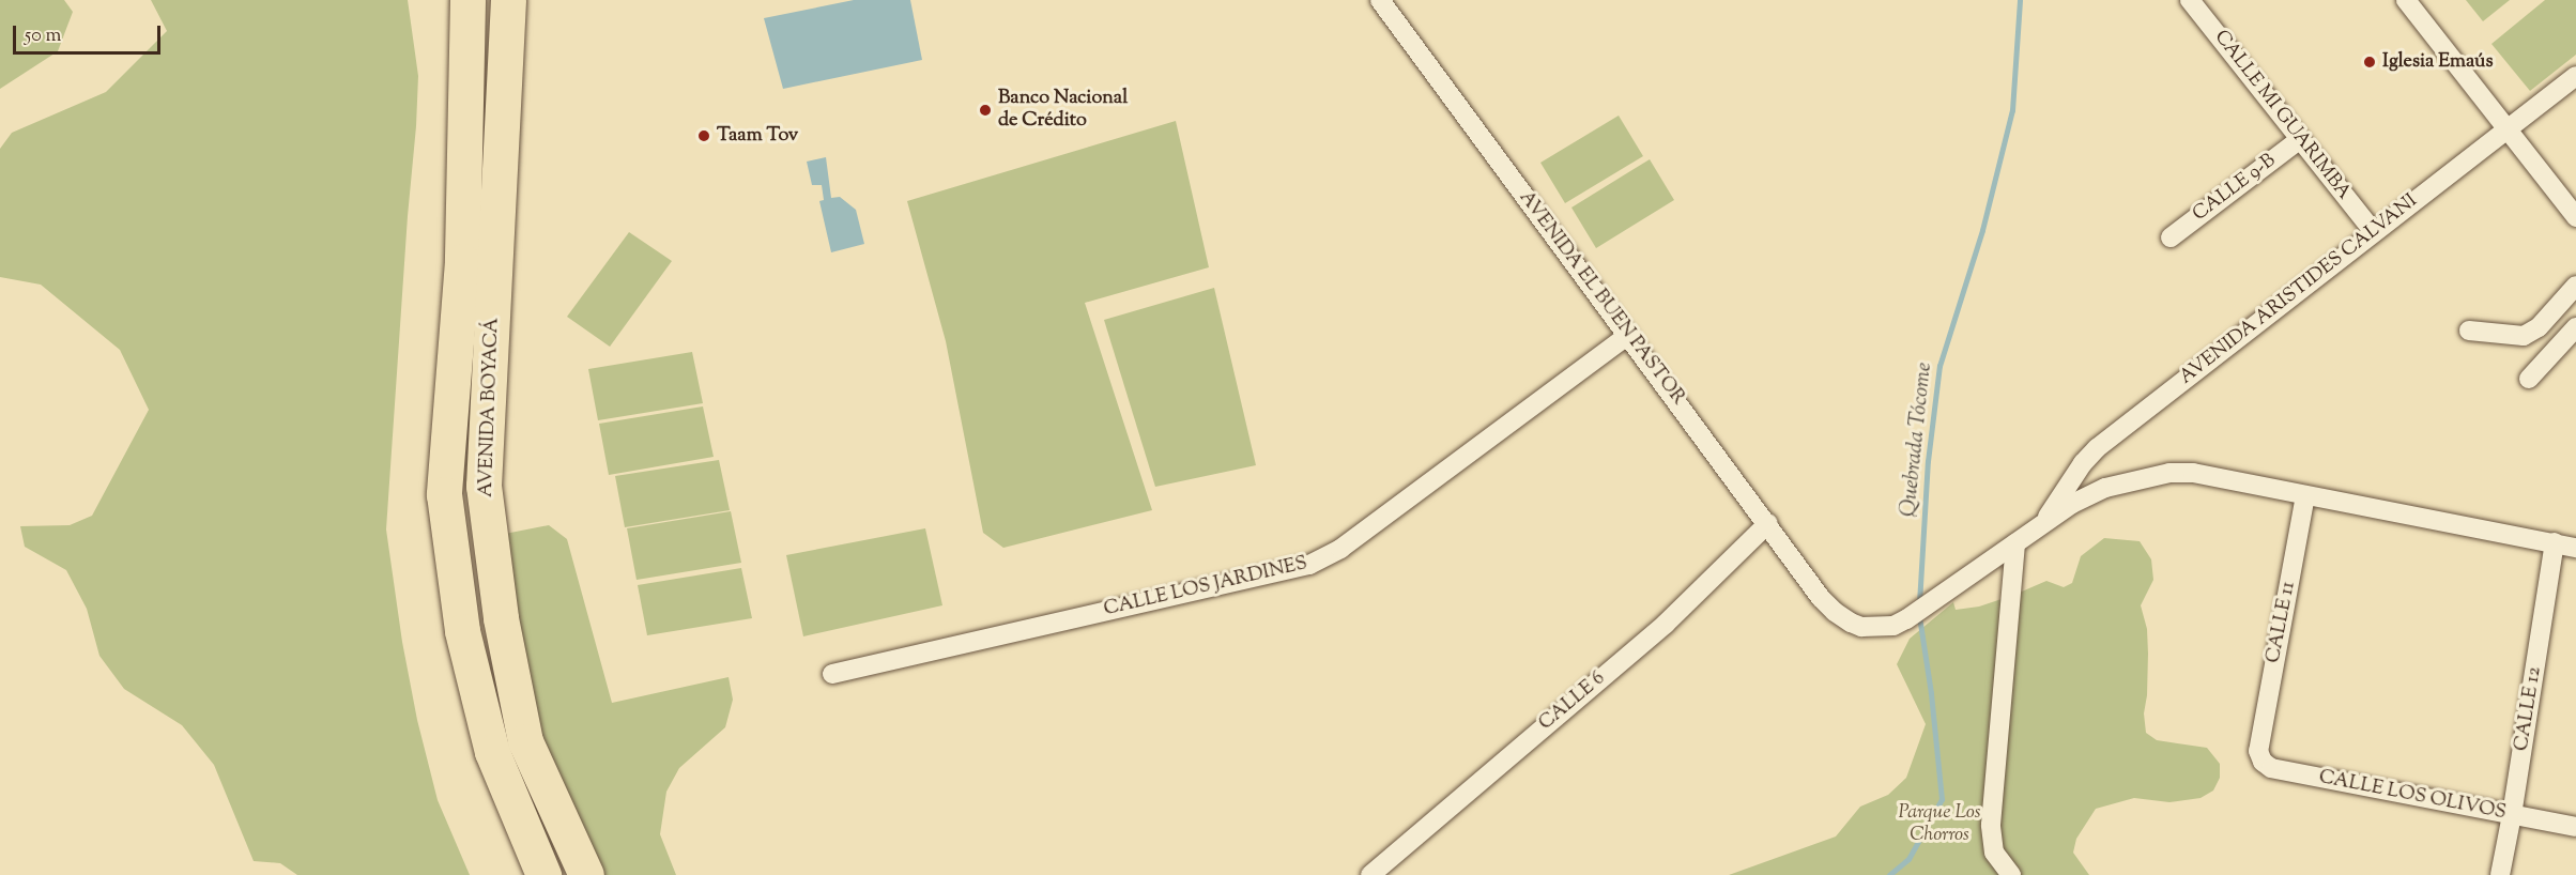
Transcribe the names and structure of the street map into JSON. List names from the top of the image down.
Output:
{
  "streets": {
    "highway": ["AVENIDA BOYACÁ"],
    "street": [
      "CALLE MI GUARIMBA",
      "CALLE 9-B",
      "AVENIDA ARISTIDES CALVANI",
      "AVENIDA EL BUEN PASTOR",
      "CALLE LOS JARDINES",
      "CALLE 11",
      "CALLE 6",
      "CALLE 12",
      "CALLE LOS OLIVOS"
    ]
  },
  "crossings": [
    ["CALLE MI GUARIMBA", "CALLE 9-B"],
    ["CALLE MI GUARIMBA", "AVENIDA ARISTIDES CALVANI"],
    ["AVENIDA ARISTIDES CALVANI", "AVENIDA EL BUEN PASTOR"],
    ["AVENIDA EL BUEN PASTOR", "CALLE LOS JARDINES"],
    ["AVENIDA EL BUEN PASTOR", "CALLE 6"],
    ["CALLE 11", "CALLE LOS OLIVOS"],
    ["CALLE 12", "CALLE LOS OLIVOS"]
  ],
  "water": ["Quebrada Tócome"],
  "parks": ["Parque Los Chorros"],
  "places": ["Iglesia Emaús", "Banco Nacional de Crédito", "Taam Tov"],
  "scale_bar": "50 m"
}
